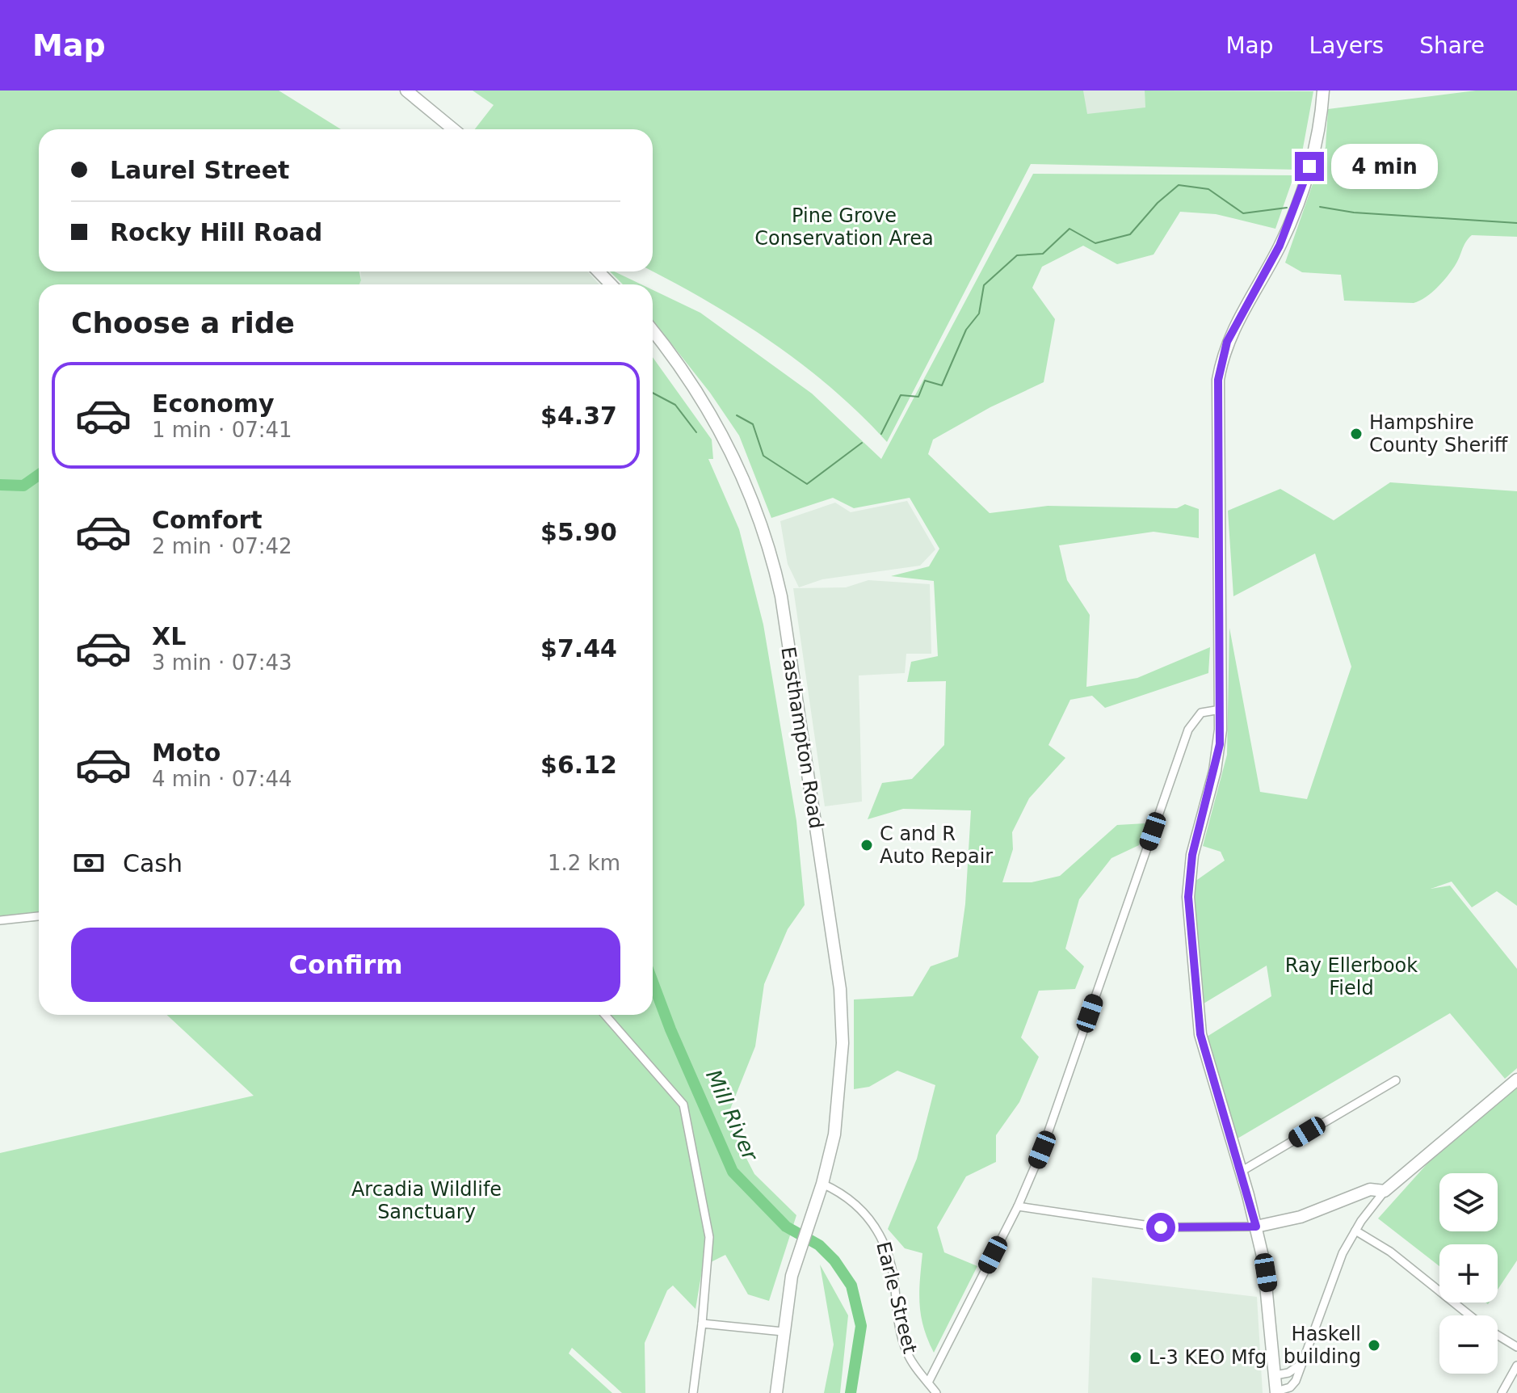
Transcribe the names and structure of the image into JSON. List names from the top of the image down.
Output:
{
  "streets": {
    "main road": ["Easthampton Road"],
    "street": ["Earle Street"]
  },
  "crossings": [
    ["Easthampton Road", "Earle Street"]
  ],
  "water": ["Mill River"],
  "parks": ["Pine Grove Conservation Area", "Ray Ellerbook Field", "Arcadia Wildlife Sanctuary"],
  "places": [
    "Hampshire County Sheriff",
    "C and R Auto Repair",
    "Haskell building",
    "L-3 KEO Mfg"
  ],
  "page": {
    "header": "Map",
    "nav": ["Map", "Layers", "Share"],
    "banner": ["Laurel Street", "Rocky Hill Road"],
    "bubble": "4 min",
    "heading": "Choose a ride",
    "list": [
      {
        "name": "Economy",
        "note": "1 min · 07:41",
        "value": "$4.37"
      },
      {
        "name": "Comfort",
        "note": "2 min · 07:42",
        "value": "$5.90"
      },
      {
        "name": "XL",
        "note": "3 min · 07:43",
        "value": "$7.44"
      },
      {
        "name": "Moto",
        "note": "4 min · 07:44",
        "value": "$6.12"
      }
    ],
    "pay": ["Cash", "1.2 km"],
    "buttons": "Confirm",
    "map_buttons": ["+", "−"]
  }
}
